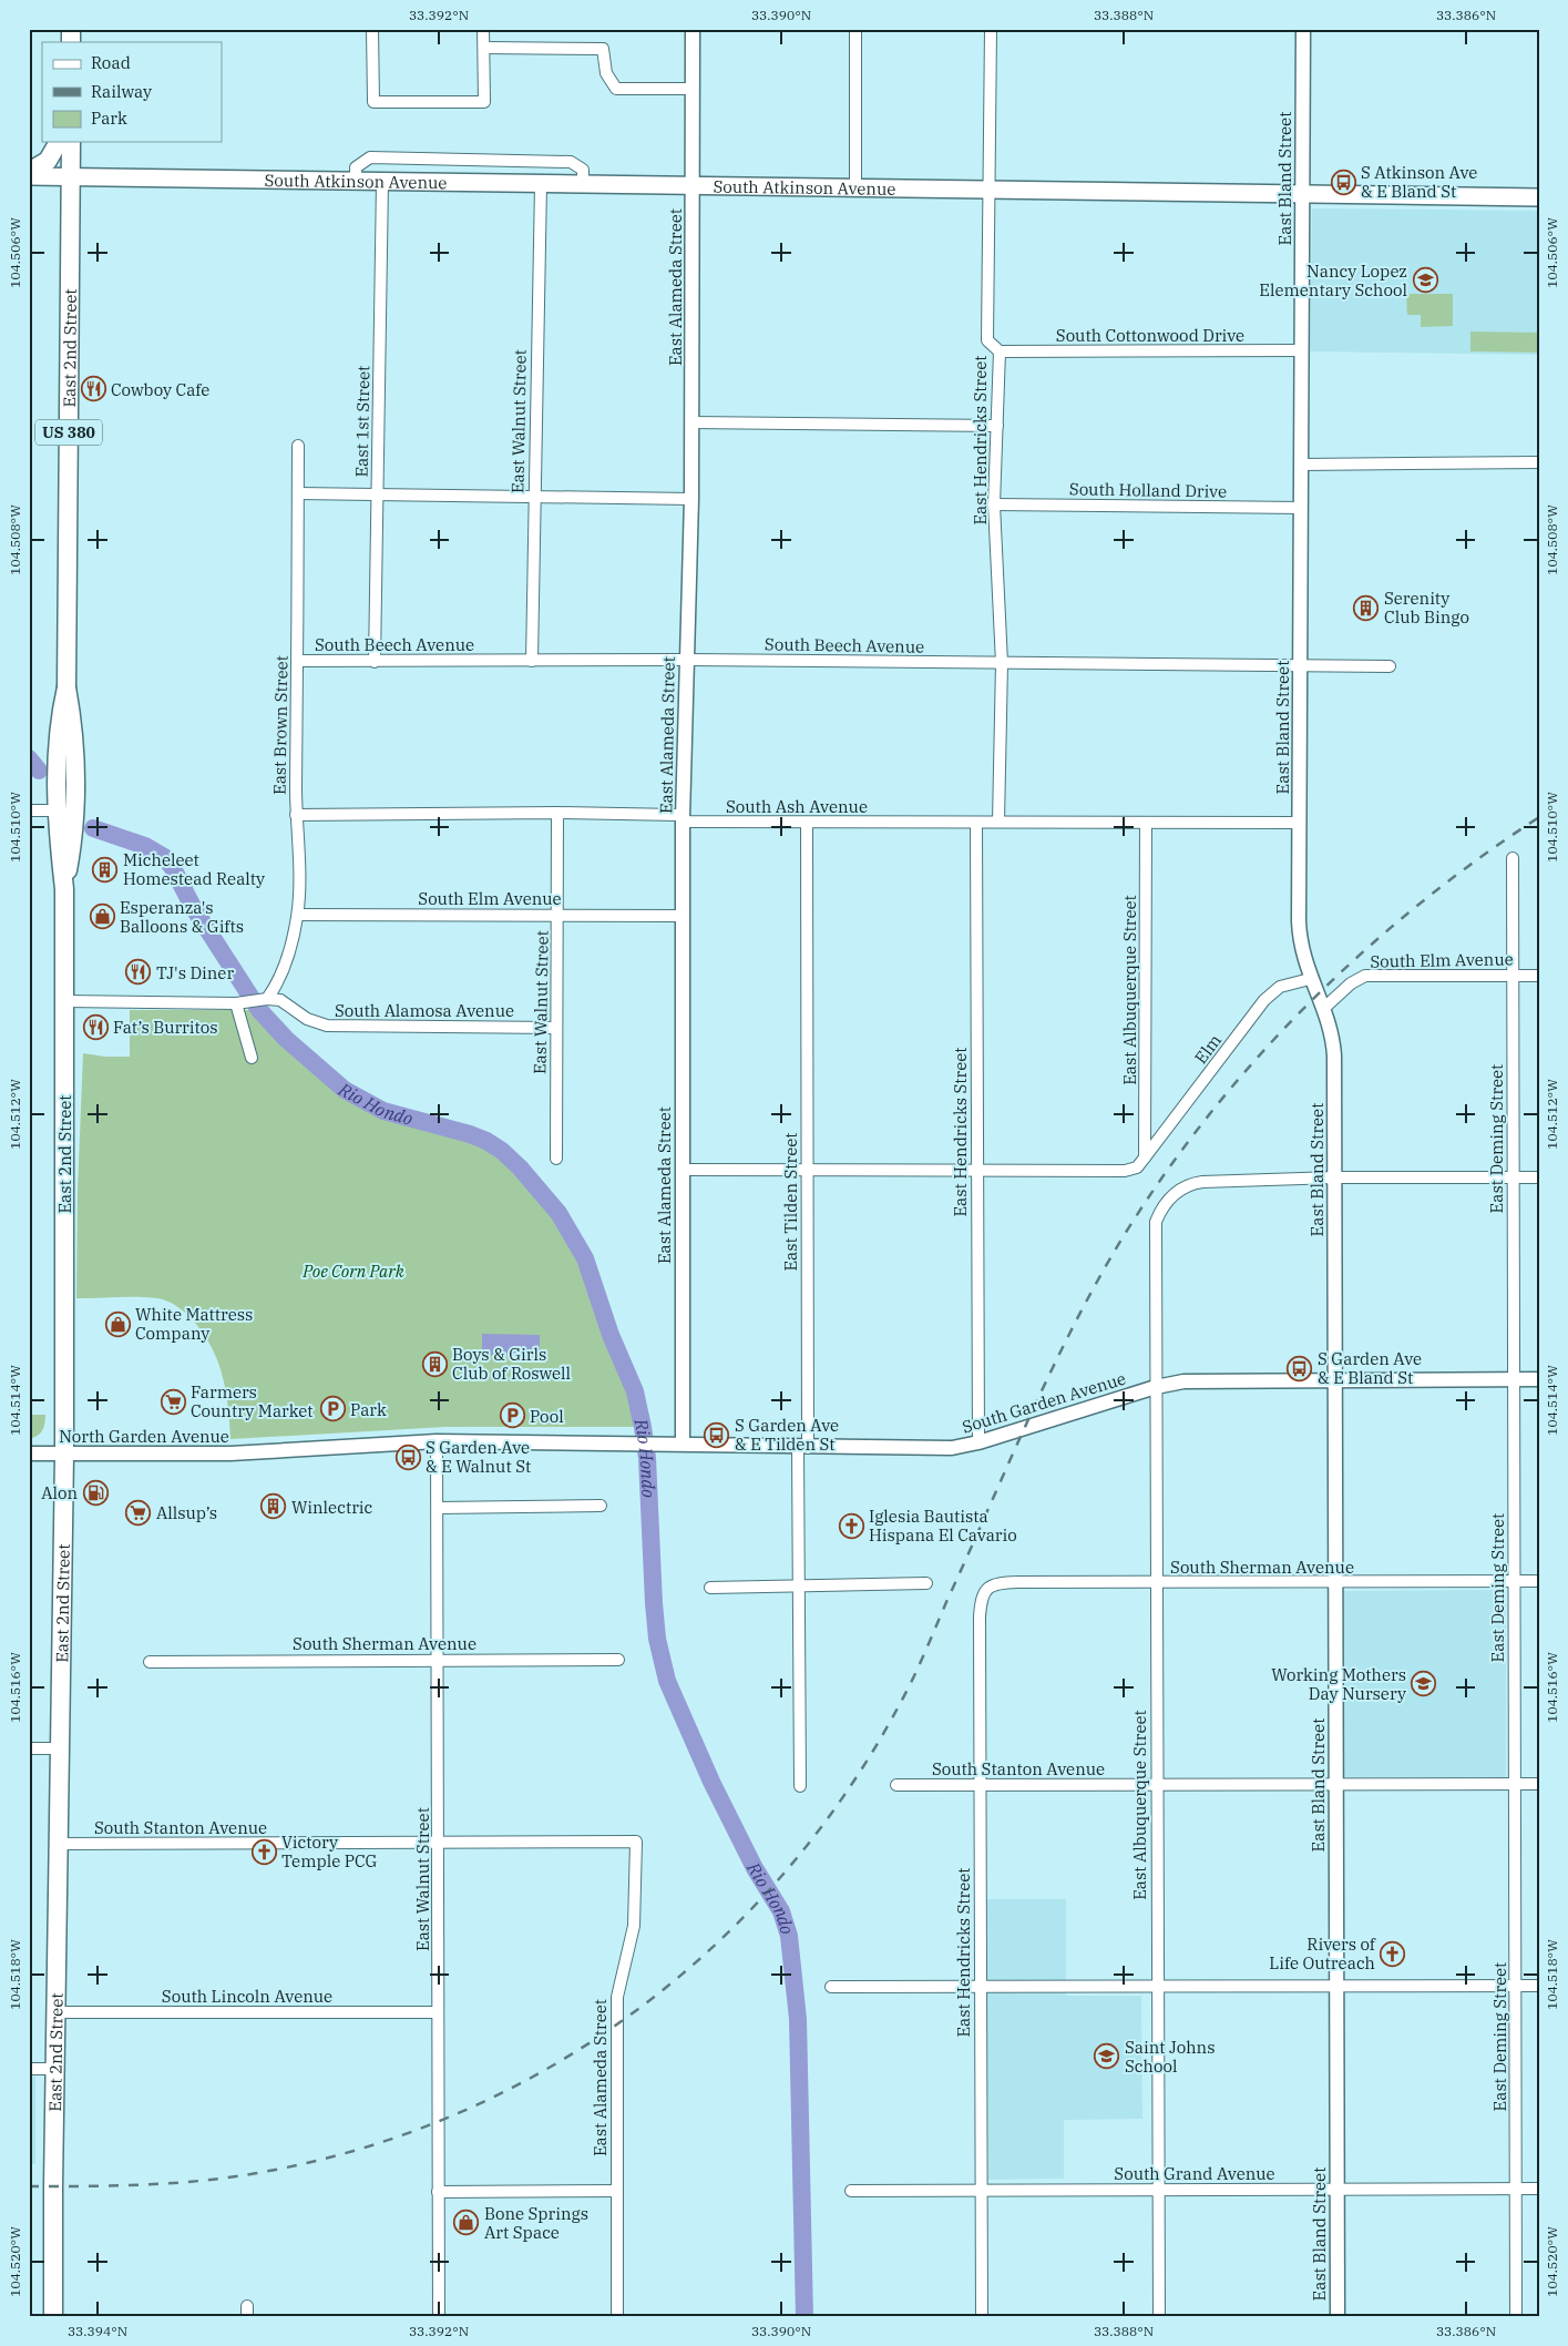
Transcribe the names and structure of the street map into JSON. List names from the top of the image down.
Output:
{
  "streets": {
    "main road": ["South Atkinson Avenue", "East 2nd Street", "US 380"],
    "street": [
      "East Bland Street",
      "East Alameda Street",
      "South Cottonwood Drive",
      "East 1st Street",
      "East Walnut Street",
      "East Hendricks Street",
      "South Holland Drive",
      "South Beech Avenue",
      "East Brown Street",
      "South Ash Avenue",
      "South Elm Avenue",
      "East Albuquerque Street",
      "South Alamosa Avenue",
      "Elm",
      "East Deming Street",
      "East Tilden Street",
      "South Garden Avenue",
      "North Garden Avenue",
      "South Sherman Avenue",
      "South Stanton Avenue",
      "South Lincoln Avenue",
      "South Grand Avenue"
    ]
  },
  "crossings": [
    ["East Bland Street", "South Atkinson Avenue"],
    ["East Bland Street", "South Cottonwood Drive"],
    ["East Bland Street", "South Holland Drive"],
    ["East Bland Street", "South Beech Avenue"],
    ["East Bland Street", "South Ash Avenue"],
    ["East Bland Street", "South Elm Avenue"],
    ["East Bland Street", "East Albuquerque Street"],
    ["East Bland Street", "Elm"],
    ["East Bland Street", "South Garden Avenue"],
    ["East Bland Street", "South Sherman Avenue"],
    ["East Bland Street", "South Stanton Avenue"],
    ["East Bland Street", "South Grand Avenue"],
    ["South Atkinson Avenue", "East Alameda Street"],
    ["South Atkinson Avenue", "East 2nd Street"],
    ["South Atkinson Avenue", "East 1st Street"],
    ["South Atkinson Avenue", "East Walnut Street"],
    ["South Atkinson Avenue", "East Hendricks Street"],
    ["East Alameda Street", "South Beech Avenue"],
    ["East Alameda Street", "South Ash Avenue"],
    ["East Alameda Street", "South Elm Avenue"],
    ["East Alameda Street", "South Garden Avenue"],
    ["East Alameda Street", "South Stanton Avenue"],
    ["South Cottonwood Drive", "East Hendricks Street"],
    ["East 2nd Street", "North Garden Avenue"],
    ["East 2nd Street", "South Stanton Avenue"],
    ["East 2nd Street", "South Lincoln Avenue"],
    ["East 1st Street", "South Beech Avenue"],
    ["East Walnut Street", "South Beech Avenue"],
    ["East Walnut Street", "South Ash Avenue"],
    ["East Walnut Street", "South Elm Avenue"],
    ["East Walnut Street", "South Alamosa Avenue"],
    ["East Walnut Street", "South Garden Avenue"],
    ["East Walnut Street", "South Sherman Avenue"],
    ["East Walnut Street", "South Stanton Avenue"],
    ["East Walnut Street", "South Lincoln Avenue"],
    ["East Hendricks Street", "South Holland Drive"],
    ["East Hendricks Street", "South Beech Avenue"],
    ["East Hendricks Street", "South Ash Avenue"],
    ["East Hendricks Street", "South Garden Avenue"],
    ["East Hendricks Street", "South Sherman Avenue"],
    ["East Hendricks Street", "South Stanton Avenue"],
    ["East Hendricks Street", "South Grand Avenue"],
    ["South Beech Avenue", "East Brown Street"],
    ["East Brown Street", "South Ash Avenue"],
    ["East Brown Street", "South Elm Avenue"],
    ["East Brown Street", "South Alamosa Avenue"],
    ["South Ash Avenue", "East Albuquerque Street"],
    ["South Ash Avenue", "East Tilden Street"],
    ["South Elm Avenue", "East Deming Street"],
    ["East Albuquerque Street", "Elm"],
    ["East Albuquerque Street", "South Garden Avenue"],
    ["East Albuquerque Street", "South Sherman Avenue"],
    ["East Albuquerque Street", "South Stanton Avenue"],
    ["East Albuquerque Street", "South Grand Avenue"],
    ["East Deming Street", "South Garden Avenue"],
    ["East Deming Street", "South Sherman Avenue"],
    ["East Deming Street", "South Stanton Avenue"],
    ["East Deming Street", "South Grand Avenue"],
    ["East Tilden Street", "South Garden Avenue"],
    ["South Garden Avenue", "North Garden Avenue"]
  ],
  "water": ["Rio Hondo"],
  "parks": ["Poe Corn Park"],
  "places": {
    "bus stop": [
      "S Atkinson Ave & E Bland St",
      "S Garden Ave & E Bland St",
      "S Garden Ave & E Tilden St",
      "S Garden Ave & E Walnut St"
    ],
    "school or university": ["Nancy Lopez Elementary School", "Working Mothers Day Nursery", "Saint Johns School"],
    "restaurant": ["Cowboy Cafe", "TJ's Diner", "Fat’s Burritos"],
    "building": [
      "Serenity Club Bingo",
      "Micheleet Homestead Realty",
      "Boys & Girls Club of Roswell",
      "Winlectric"
    ],
    "shop": ["Esperanza's Balloons & Gifts", "White Mattress Company", "Bone Springs Art Space"],
    "supermarket": ["Farmers Country Market", "Allsup’s"],
    "parking": ["Park", "Pool"],
    "fuel station": ["Alon"],
    "church": ["Iglesia Bautista Hispana El Cavario", "Victory Temple PCG", "Rivers of Life Outreach"]
  },
  "legend": ["Road", "Railway", "Park"],
  "coordinates": [
    "33.392°N",
    "33.390°N",
    "33.388°N",
    "33.386°N",
    "104.506°W",
    "104.508°W",
    "104.510°W",
    "104.512°W",
    "104.514°W",
    "104.516°W",
    "104.518°W",
    "104.520°W",
    "33.394°N"
  ]
}
